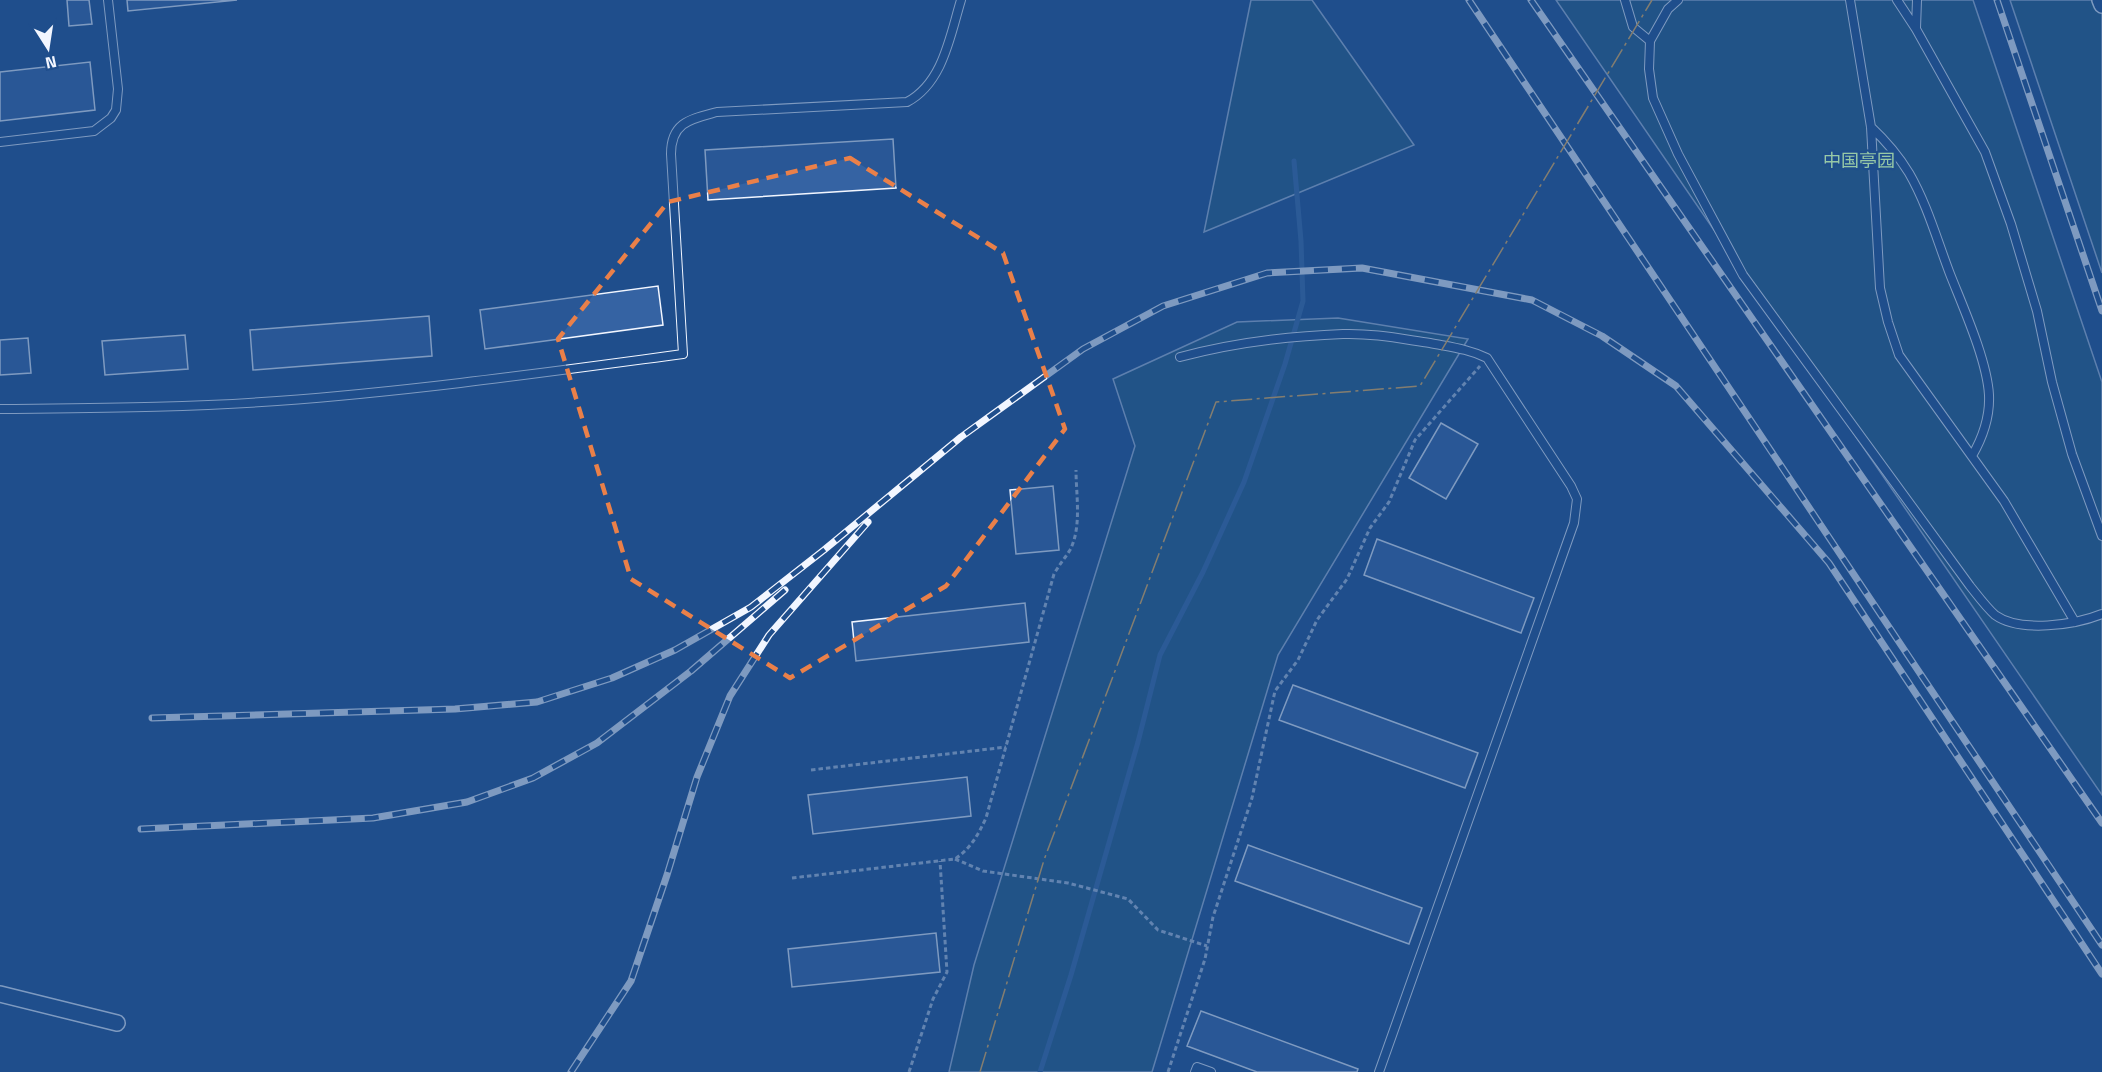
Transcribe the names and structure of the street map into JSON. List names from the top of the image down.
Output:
{
  "parks": ["中国亭园"],
  "north": "bottom"
}
